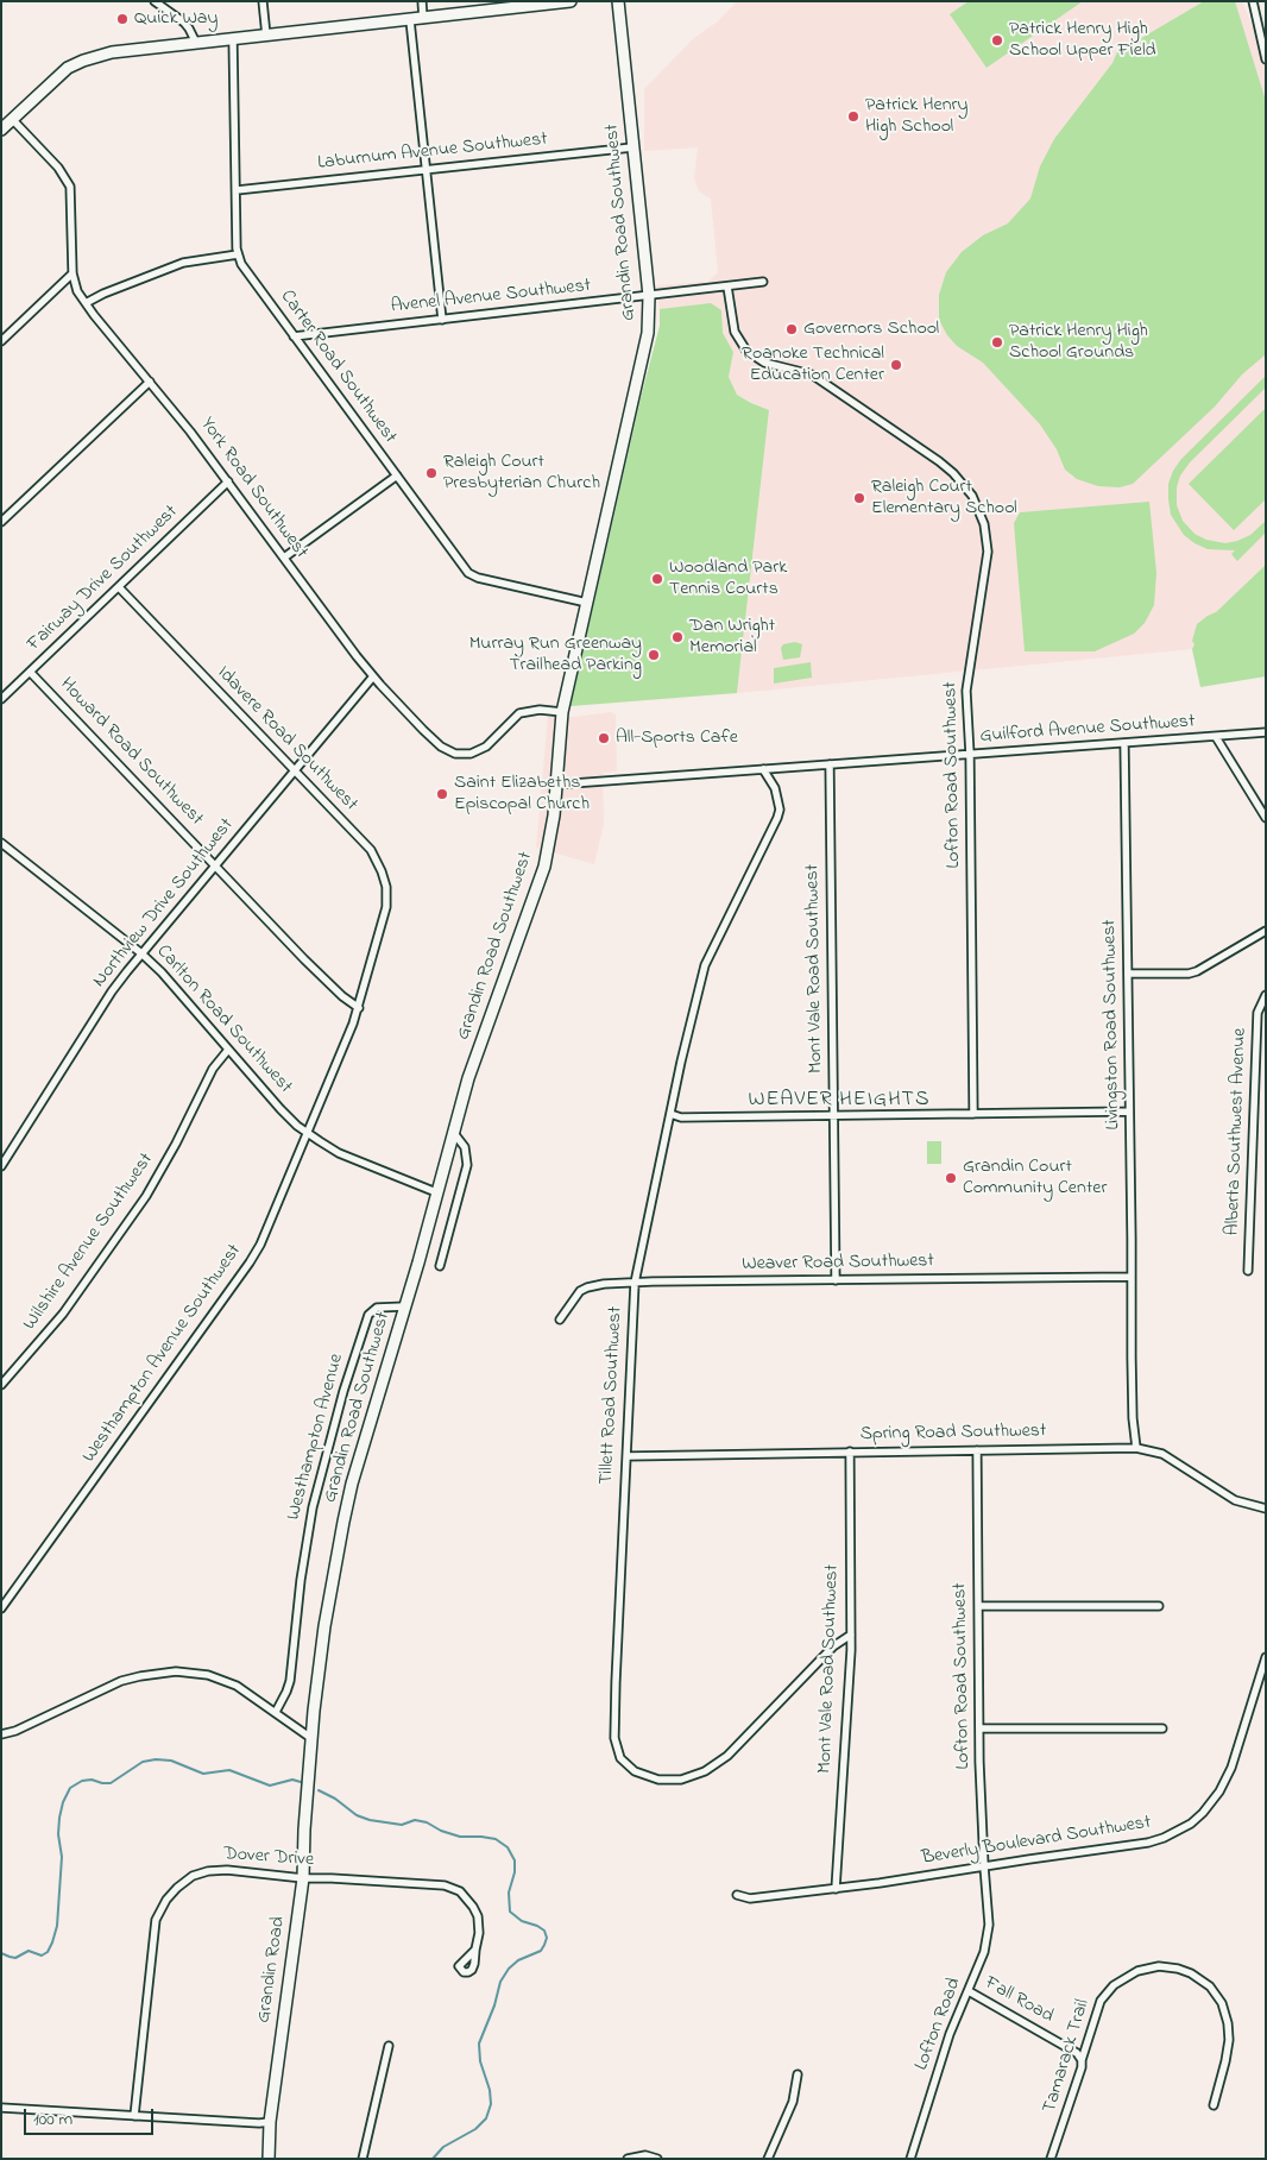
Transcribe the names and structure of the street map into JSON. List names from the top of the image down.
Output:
{
  "streets": {
    "street": [
      "Laburnum Avenue Southwest",
      "Grandin Road Southwest",
      "Avenel Avenue Southwest",
      "Carter Road Southwest",
      "York Road Southwest",
      "Fairway Drive Southwest",
      "Guilford Avenue Southwest",
      "Idavere Road Southwest",
      "Howard Road Southwest",
      "Lofton Road Southwest",
      "Northview Drive Southwest",
      "Mont Vale Road Southwest",
      "Carlton Road Southwest",
      "Livingston Road Southwest",
      "Alberta Southwest Avenue",
      "Wilshire Avenue Southwest",
      "Weaver Road Southwest",
      "Westhampton Avenue Southwest",
      "Tillett Road Southwest",
      "Spring Road Southwest",
      "Westhampton Avenue",
      "Beverly Boulevard Southwest",
      "Dover Drive",
      "Grandin Road",
      "Fall Road",
      "Lofton Road",
      "Tamarack Trail"
    ]
  },
  "crossings": [
    ["Laburnum Avenue Southwest", "Grandin Road Southwest"],
    ["Laburnum Avenue Southwest", "Carter Road Southwest"],
    ["Grandin Road Southwest", "Avenel Avenue Southwest"],
    ["Grandin Road Southwest", "Carter Road Southwest"],
    ["Grandin Road Southwest", "York Road Southwest"],
    ["Grandin Road Southwest", "Guilford Avenue Southwest"],
    ["Grandin Road Southwest", "Carlton Road Southwest"],
    ["Grandin Road Southwest", "Westhampton Avenue"],
    ["Grandin Road Southwest", "Grandin Road"],
    ["Avenel Avenue Southwest", "Carter Road Southwest"],
    ["Avenel Avenue Southwest", "Lofton Road Southwest"],
    ["York Road Southwest", "Fairway Drive Southwest"],
    ["York Road Southwest", "Northview Drive Southwest"],
    ["Fairway Drive Southwest", "Idavere Road Southwest"],
    ["Fairway Drive Southwest", "Howard Road Southwest"],
    ["Guilford Avenue Southwest", "Lofton Road Southwest"],
    ["Guilford Avenue Southwest", "Mont Vale Road Southwest"],
    ["Guilford Avenue Southwest", "Livingston Road Southwest"],
    ["Guilford Avenue Southwest", "Tillett Road Southwest"],
    ["Idavere Road Southwest", "Northview Drive Southwest"],
    ["Idavere Road Southwest", "Westhampton Avenue Southwest"],
    ["Howard Road Southwest", "Northview Drive Southwest"],
    ["Howard Road Southwest", "Westhampton Avenue Southwest"],
    ["Lofton Road Southwest", "Spring Road Southwest"],
    ["Lofton Road Southwest", "Beverly Boulevard Southwest"],
    ["Lofton Road Southwest", "Lofton Road"],
    ["Northview Drive Southwest", "Carlton Road Southwest"],
    ["Mont Vale Road Southwest", "Weaver Road Southwest"],
    ["Mont Vale Road Southwest", "Tillett Road Southwest"],
    ["Mont Vale Road Southwest", "Spring Road Southwest"],
    ["Mont Vale Road Southwest", "Beverly Boulevard Southwest"],
    ["Carlton Road Southwest", "Wilshire Avenue Southwest"],
    ["Carlton Road Southwest", "Westhampton Avenue Southwest"],
    ["Livingston Road Southwest", "Weaver Road Southwest"],
    ["Livingston Road Southwest", "Spring Road Southwest"],
    ["Weaver Road Southwest", "Tillett Road Southwest"],
    ["Tillett Road Southwest", "Spring Road Southwest"],
    ["Dover Drive", "Grandin Road"],
    ["Fall Road", "Lofton Road"],
    ["Fall Road", "Tamarack Trail"]
  ],
  "districts": ["WEAVER HEIGHTS"],
  "places": [
    "Quick Way",
    "Patrick Henry High School Upper Field",
    "Patrick Henry High School",
    "Governors School",
    "Patrick Henry High School Grounds",
    "Roanoke Technical Education Center",
    "Raleigh Court Presbyterian Church",
    "Raleigh Court Elementary School",
    "Woodland Park Tennis Courts",
    "Dan Wright Memorial",
    "Murray Run Greenway Trailhead Parking",
    "All-Sports Cafe",
    "Saint Elizabeths Episcopal Church",
    "Grandin Court Community Center"
  ],
  "scale_bar": "100 m"
}
